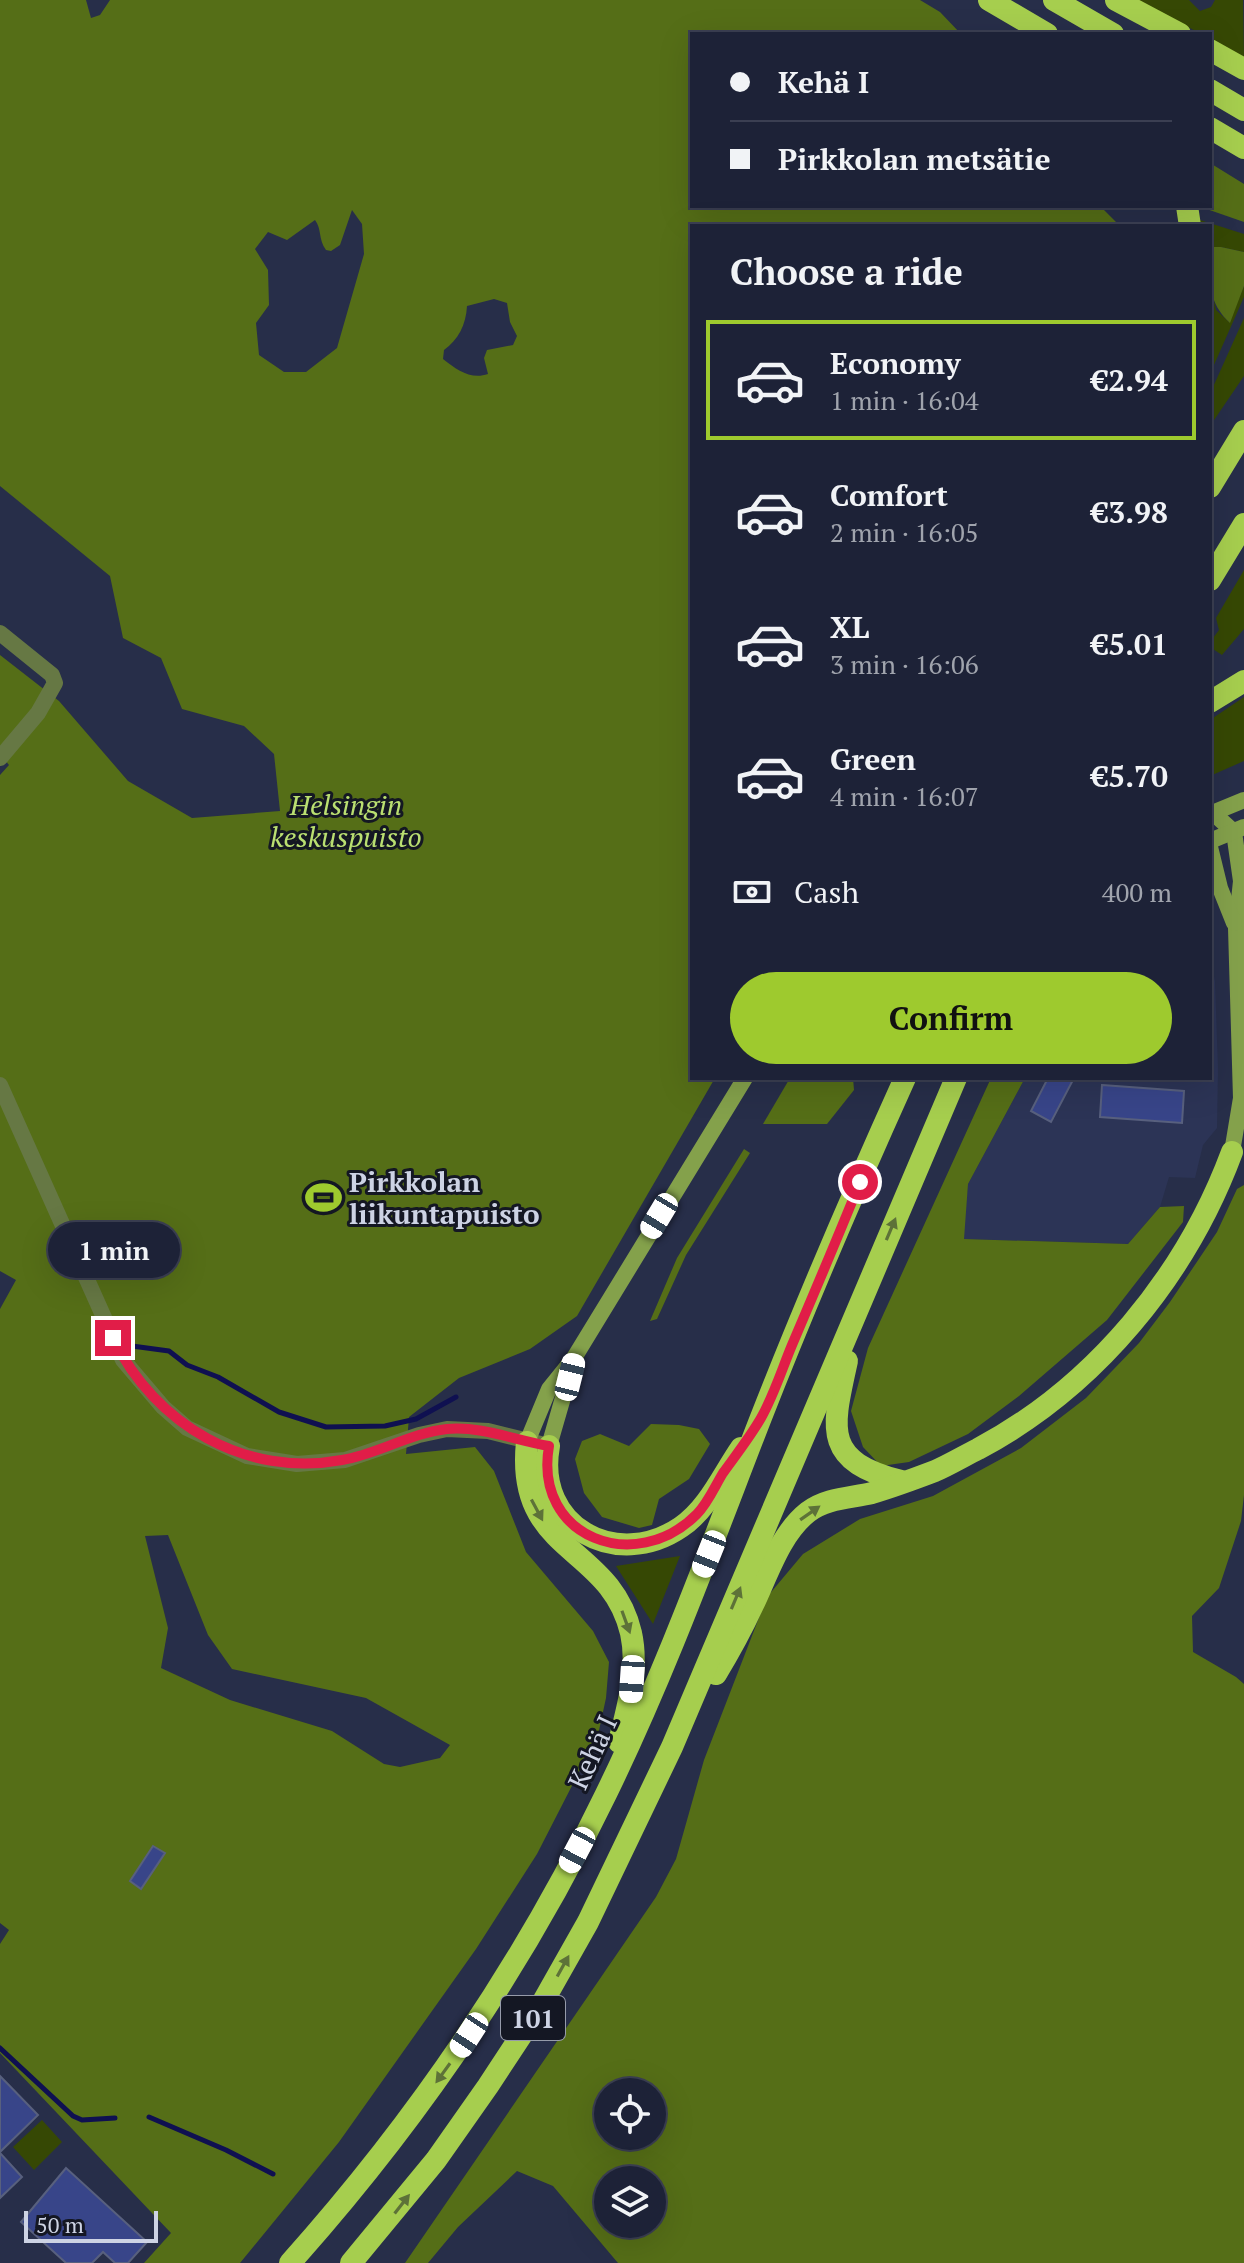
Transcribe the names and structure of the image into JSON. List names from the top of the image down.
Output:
{
  "streets": {
    "highway": ["Kehä I", "101"]
  },
  "parks": ["Helsingin keskuspuisto"],
  "places": {
    "sports": ["Pirkkolan liikuntapuisto"]
  },
  "scale_bar": "50 m",
  "page": {
    "banner": ["Kehä I", "Pirkkolan metsätie"],
    "heading": "Choose a ride",
    "list": [
      {
        "name": "Economy",
        "note": "1 min · 16:04",
        "value": "€2.94"
      },
      {
        "name": "Comfort",
        "note": "2 min · 16:05",
        "value": "€3.98"
      },
      {
        "name": "XL",
        "note": "3 min · 16:06",
        "value": "€5.01"
      },
      {
        "name": "Green",
        "note": "4 min · 16:07",
        "value": "€5.70"
      }
    ],
    "pay": ["Cash", "400 m"],
    "buttons": "Confirm",
    "bubble": "1 min",
    "scale": "50 m"
  }
}
